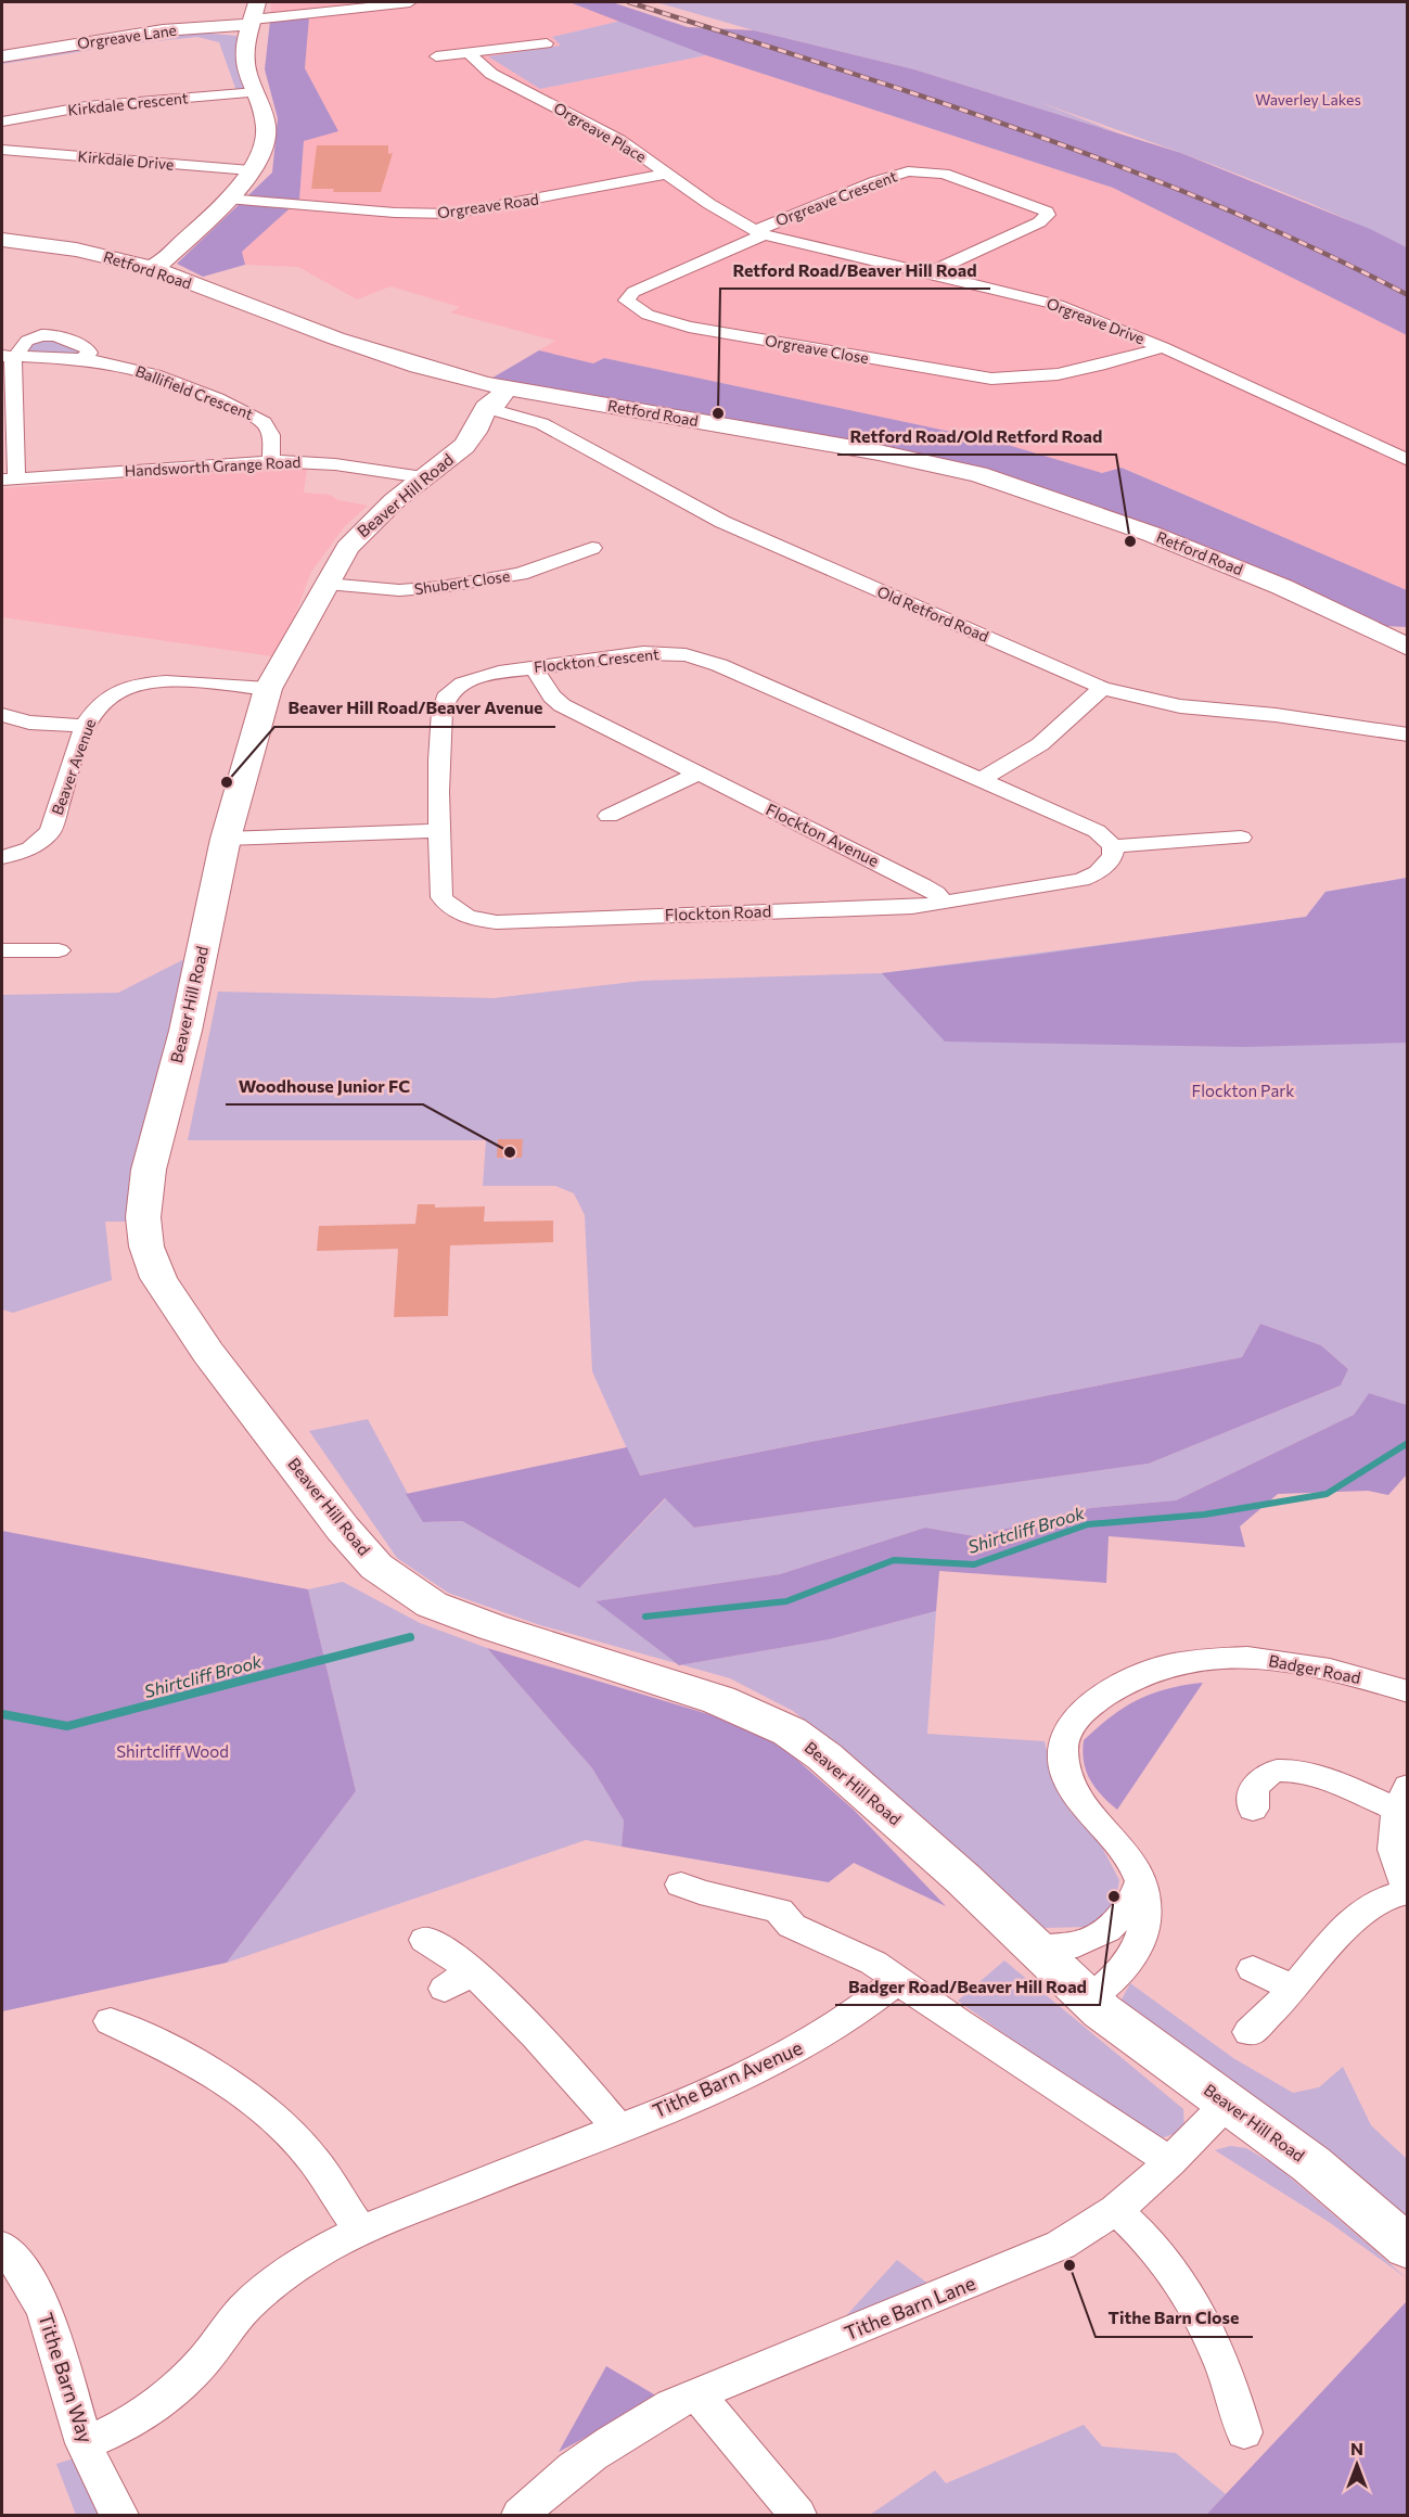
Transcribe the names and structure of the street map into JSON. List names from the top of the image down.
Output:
{
  "streets": {
    "main road": ["Orgreave Lane", "Retford Road", "Beaver Hill Road"],
    "street": [
      "Kirkdale Crescent",
      "Orgreave Place",
      "Kirkdale Drive",
      "Orgreave Crescent",
      "Orgreave Road",
      "Orgreave Drive",
      "Orgreave Close",
      "Ballifield Crescent",
      "Handsworth Grange Road",
      "Shubert Close",
      "Old Retford Road",
      "Flockton Crescent",
      "Beaver Avenue",
      "Flockton Avenue",
      "Flockton Road",
      "Badger Road",
      "Tithe Barn Avenue",
      "Tithe Barn Lane",
      "Tithe Barn Way"
    ]
  },
  "crossings": [
    ["Orgreave Place", "Orgreave Crescent"],
    ["Orgreave Place", "Orgreave Road"],
    ["Orgreave Place", "Orgreave Drive"],
    ["Orgreave Place", "Orgreave Close"],
    ["Orgreave Crescent", "Orgreave Drive"],
    ["Orgreave Crescent", "Orgreave Close"],
    ["Retford Road", "Beaver Hill Road"],
    ["Retford Road", "Old Retford Road"],
    ["Orgreave Drive", "Orgreave Close"],
    ["Ballifield Crescent", "Handsworth Grange Road"],
    ["Handsworth Grange Road", "Beaver Hill Road"],
    ["Beaver Hill Road", "Shubert Close"],
    ["Beaver Hill Road", "Old Retford Road"],
    ["Beaver Hill Road", "Beaver Avenue"],
    ["Beaver Hill Road", "Badger Road"],
    ["Beaver Hill Road", "Tithe Barn Lane"],
    ["Flockton Crescent", "Flockton Avenue"],
    ["Flockton Crescent", "Flockton Road"],
    ["Flockton Avenue", "Flockton Road"],
    ["Tithe Barn Avenue", "Tithe Barn Way"]
  ],
  "water": ["Shirtcliff Brook"],
  "parks": ["Waverley Lakes", "Flockton Park", "Shirtcliff Wood"],
  "places": [
    "Retford Road/Beaver Hill Road",
    "Retford Road/Old Retford Road",
    "Beaver Hill Road/Beaver Avenue",
    "Woodhouse Junior FC",
    "Badger Road/Beaver Hill Road",
    "Tithe Barn Close"
  ],
  "north": "top"
}
